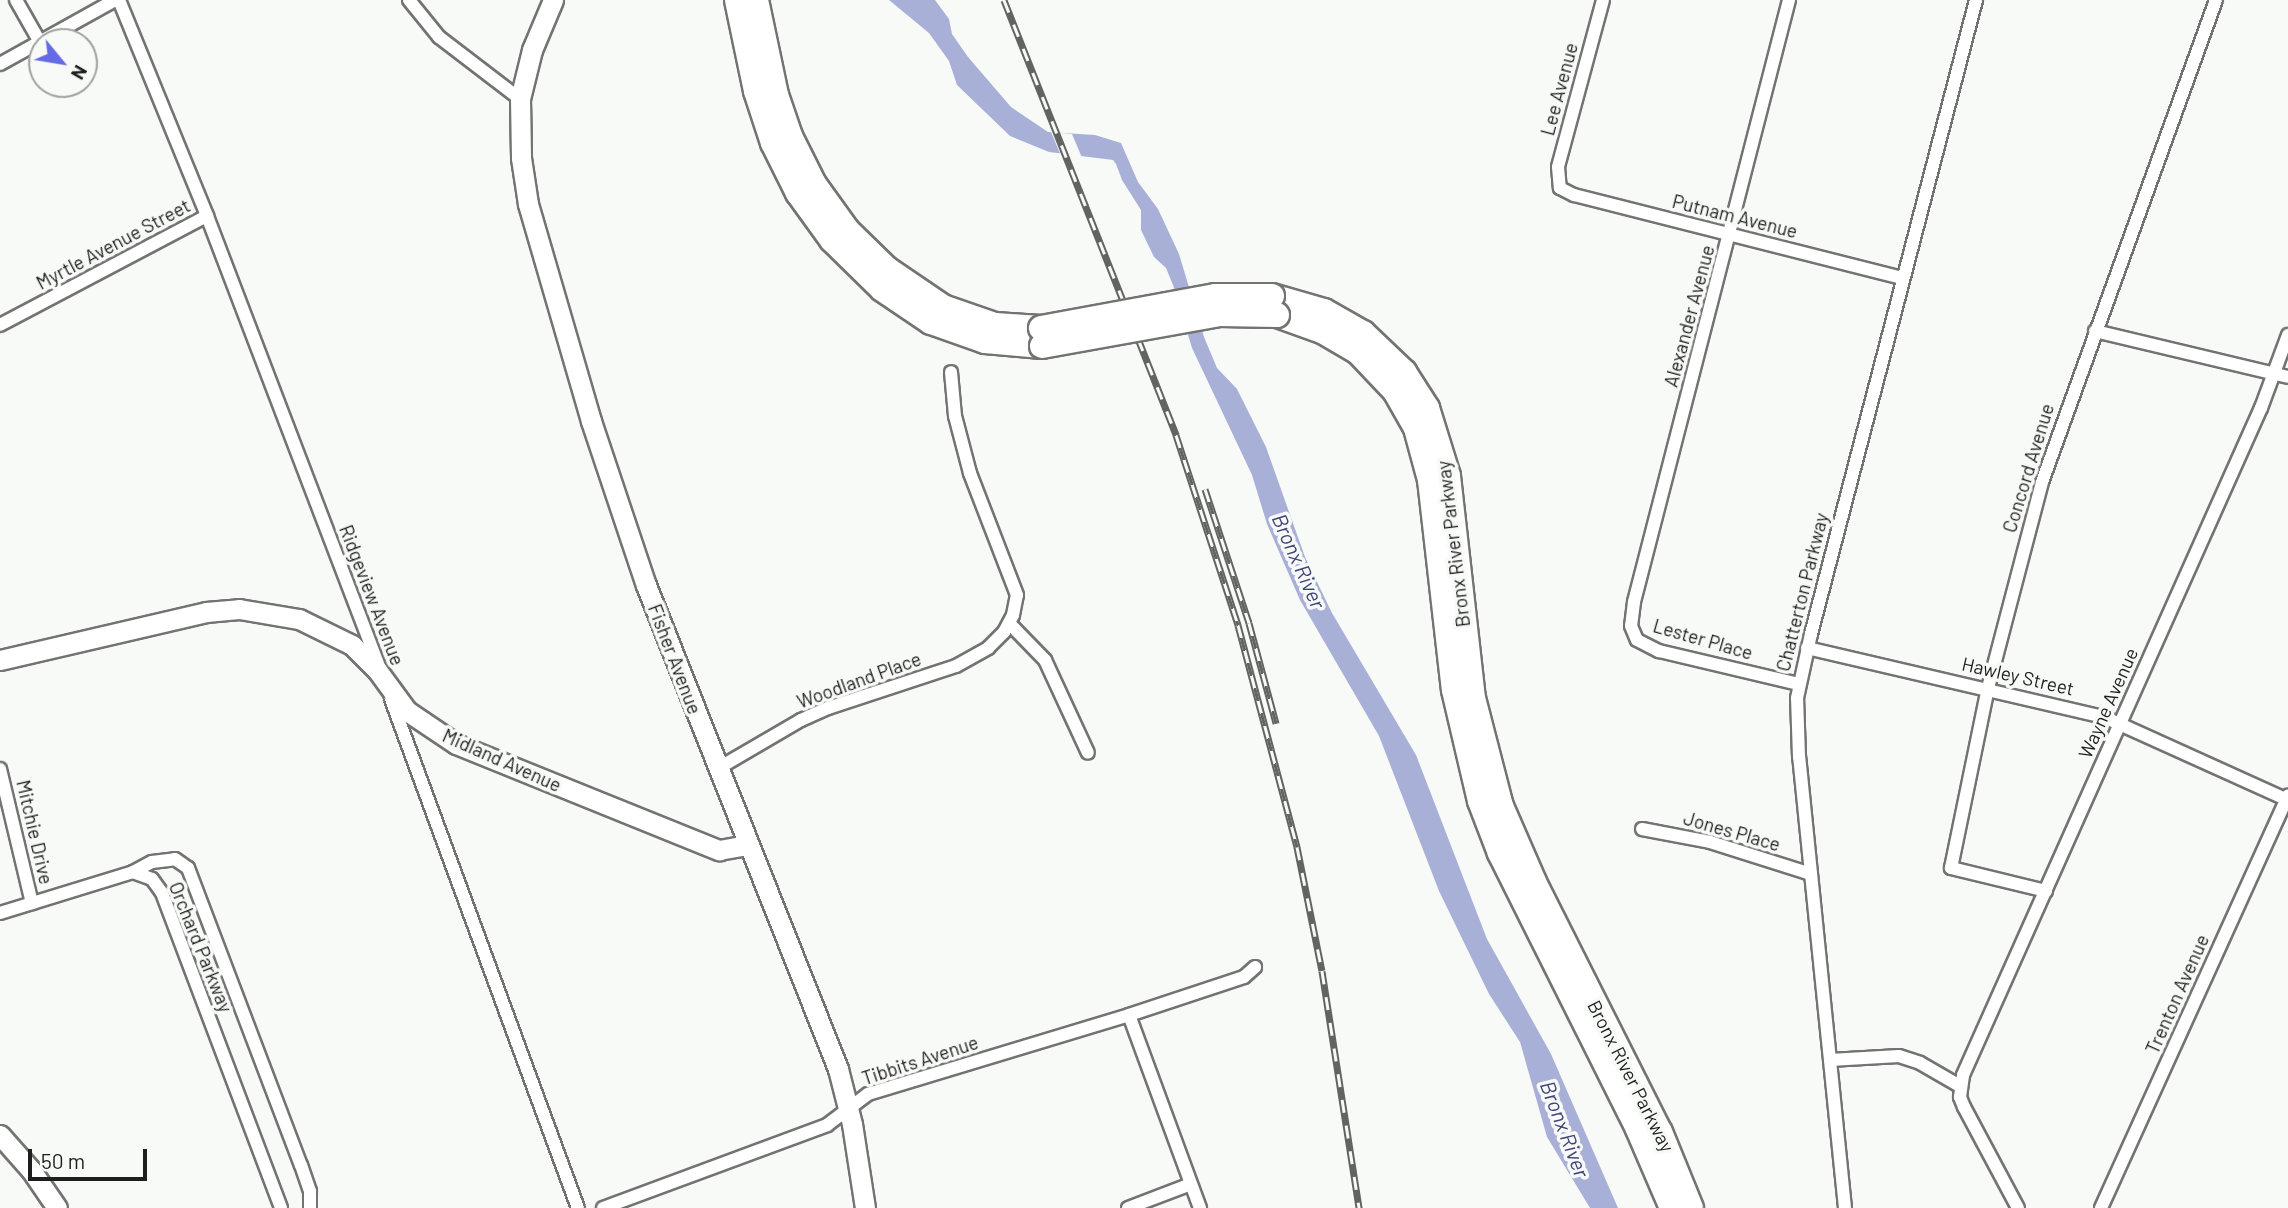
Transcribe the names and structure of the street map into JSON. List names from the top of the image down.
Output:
{
  "streets": {
    "highway": ["Bronx River Parkway"],
    "street": [
      "Lee Avenue",
      "Putnam Avenue",
      "Myrtle Avenue Street",
      "Alexander Avenue",
      "Concord Avenue",
      "Chatterton Parkway",
      "Ridgeview Avenue",
      "Lester Place",
      "Fisher Avenue",
      "Hawley Street",
      "Woodland Place",
      "Wayne Avenue",
      "Midland Avenue",
      "Jones Place",
      "Mitchie Drive",
      "Orchard Parkway",
      "Trenton Avenue",
      "Tibbits Avenue"
    ]
  },
  "crossings": [
    ["Lee Avenue", "Putnam Avenue"],
    ["Putnam Avenue", "Alexander Avenue"],
    ["Putnam Avenue", "Chatterton Parkway"],
    ["Myrtle Avenue Street", "Ridgeview Avenue"],
    ["Alexander Avenue", "Lester Place"],
    ["Concord Avenue", "Hawley Street"],
    ["Concord Avenue", "Wayne Avenue"],
    ["Chatterton Parkway", "Lester Place"],
    ["Chatterton Parkway", "Hawley Street"],
    ["Chatterton Parkway", "Jones Place"],
    ["Ridgeview Avenue", "Midland Avenue"],
    ["Fisher Avenue", "Woodland Place"],
    ["Fisher Avenue", "Midland Avenue"],
    ["Fisher Avenue", "Tibbits Avenue"],
    ["Hawley Street", "Wayne Avenue"],
    ["Hawley Street", "Trenton Avenue"]
  ],
  "water": ["Bronx River"],
  "scale_bar": "50 m",
  "north": "bottom right"
}
